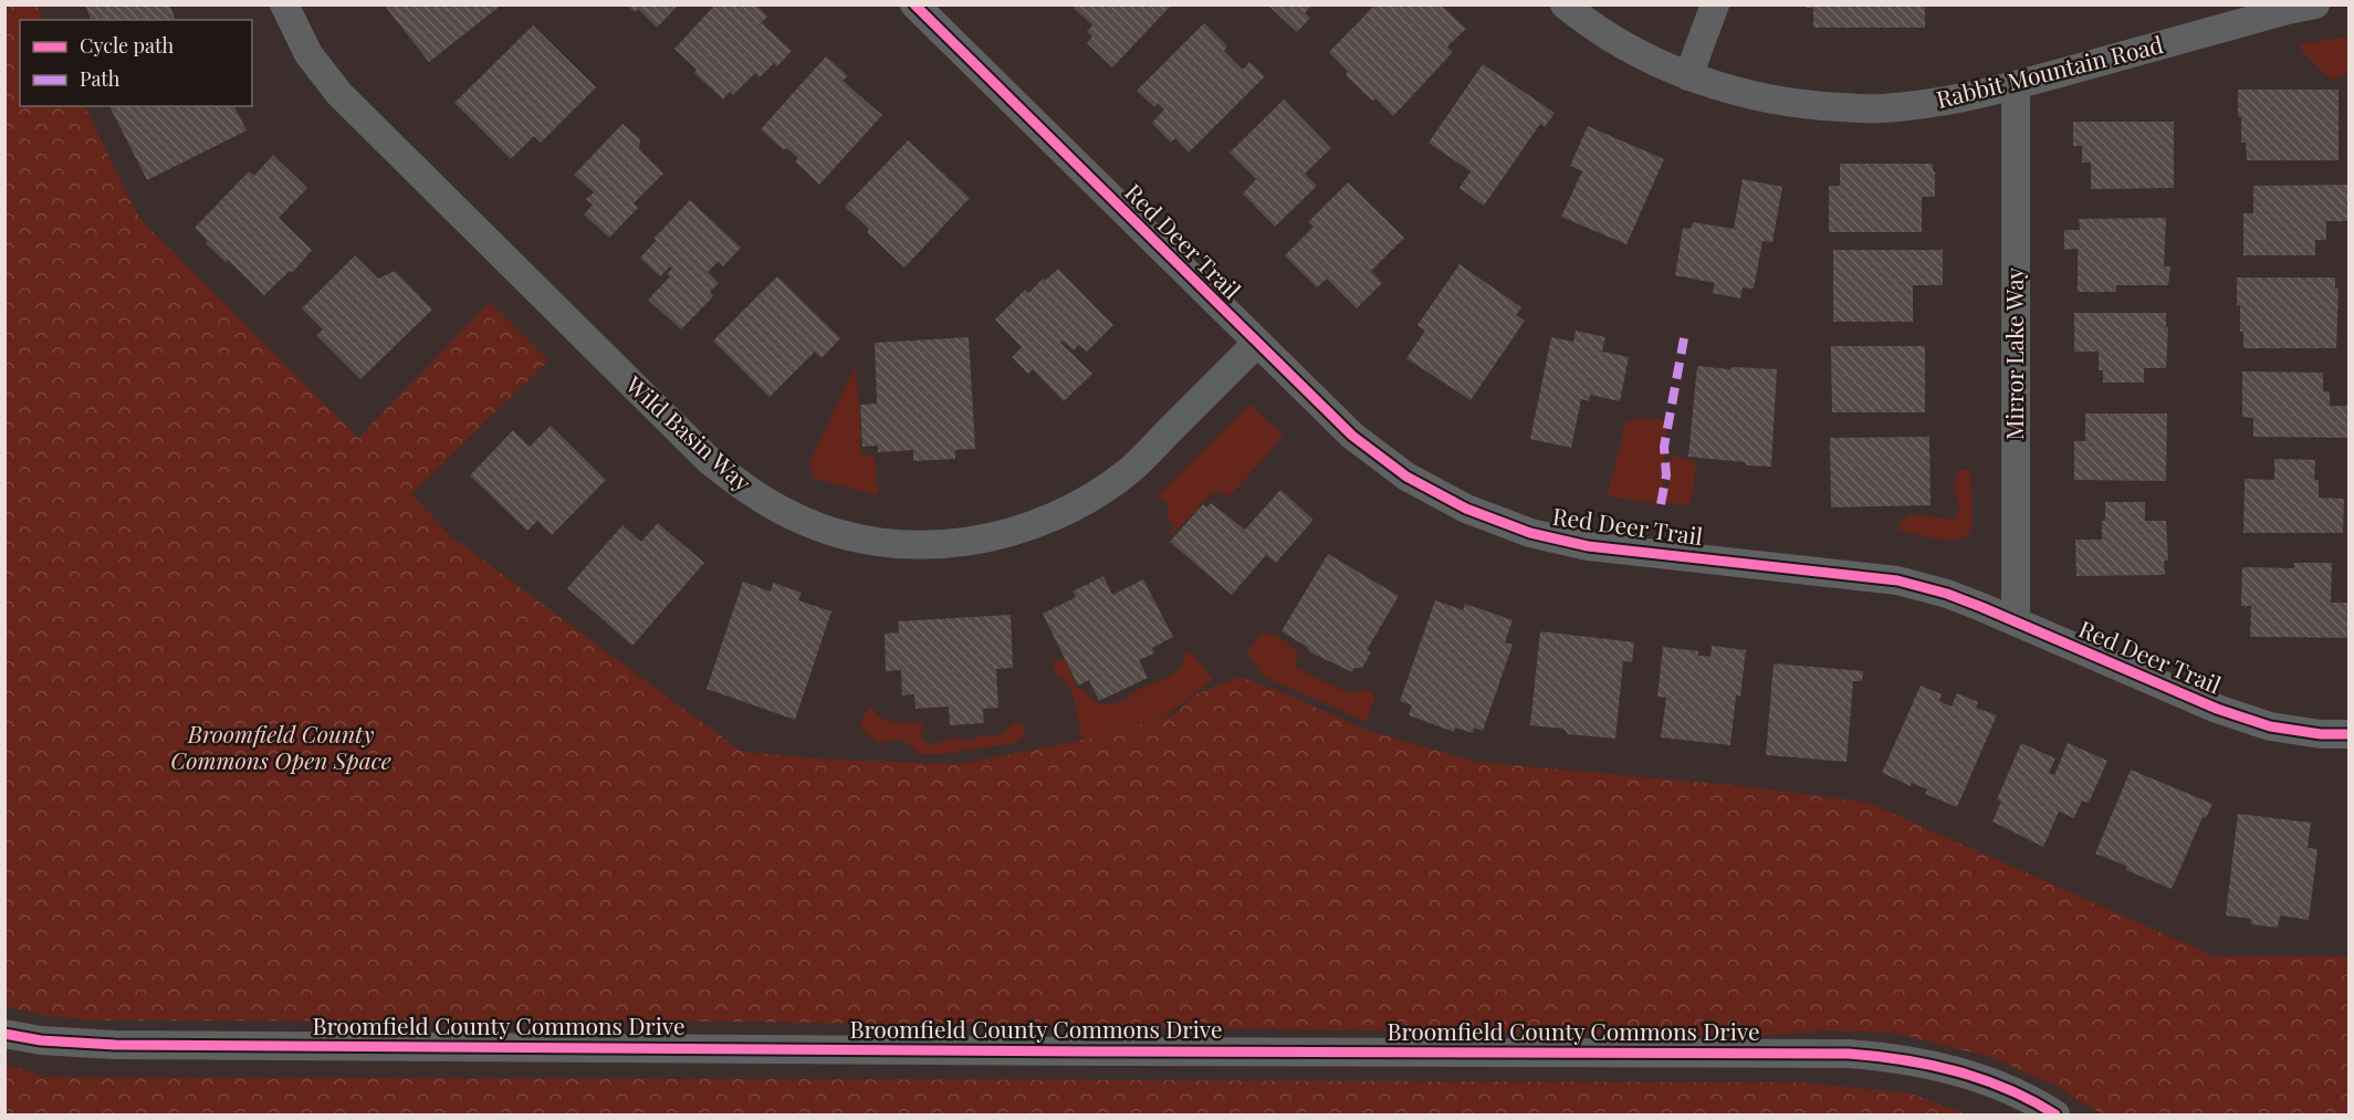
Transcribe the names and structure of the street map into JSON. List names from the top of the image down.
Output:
{
  "streets": {
    "street": [
      "Rabbit Mountain Road",
      "Red Deer Trail",
      "Mirror Lake Way",
      "Wild Basin Way",
      "Broomfield County Commons Drive"
    ]
  },
  "crossings": [
    ["Rabbit Mountain Road", "Mirror Lake Way"],
    ["Red Deer Trail", "Mirror Lake Way"],
    ["Red Deer Trail", "Wild Basin Way"]
  ],
  "parks": ["Broomfield County Commons Open Space"],
  "legend": ["Cycle path", "Path"]
}
